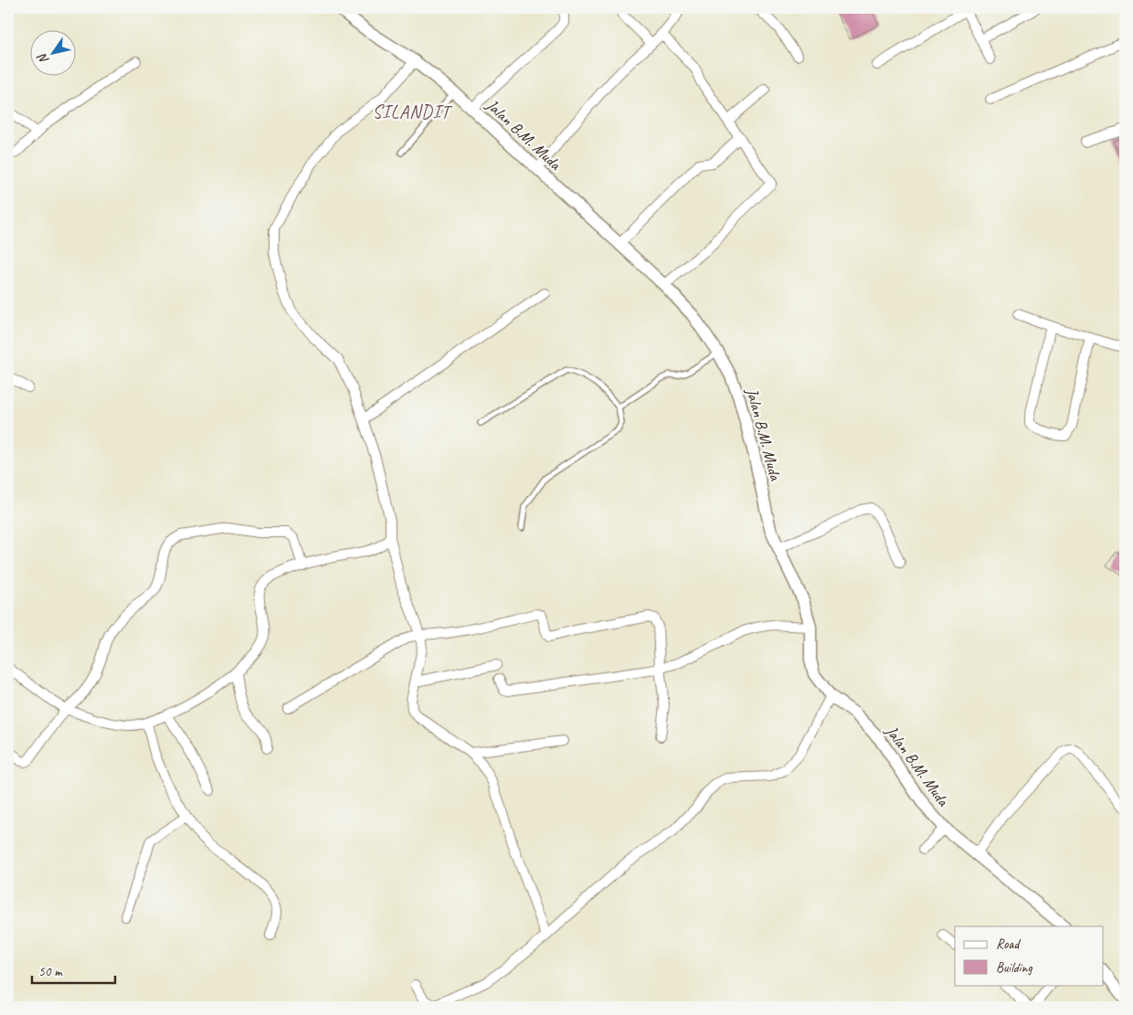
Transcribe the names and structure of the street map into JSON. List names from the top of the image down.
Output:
{
  "streets": {
    "street": ["Jalan B.M. Muda"]
  },
  "districts": ["SILANDIT"],
  "legend": ["Road", "Building"],
  "scale_bar": "50 m",
  "north": "bottom left"
}
